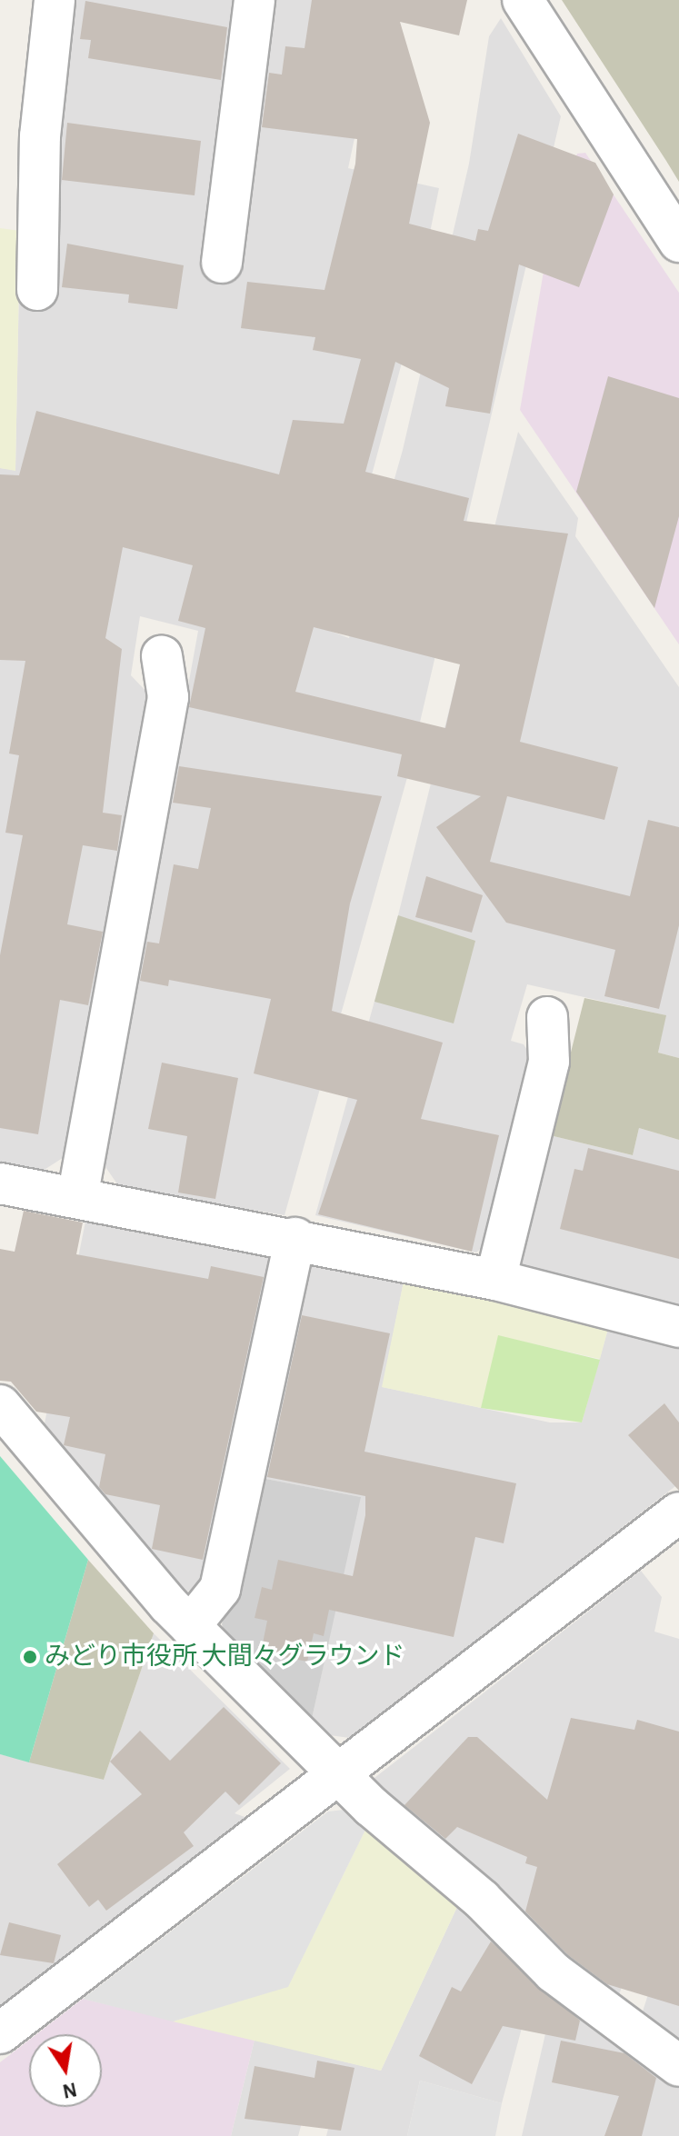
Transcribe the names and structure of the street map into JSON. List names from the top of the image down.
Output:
{
  "places": ["みどり市役所 大間々グラウンド"],
  "north": "bottom"
}
